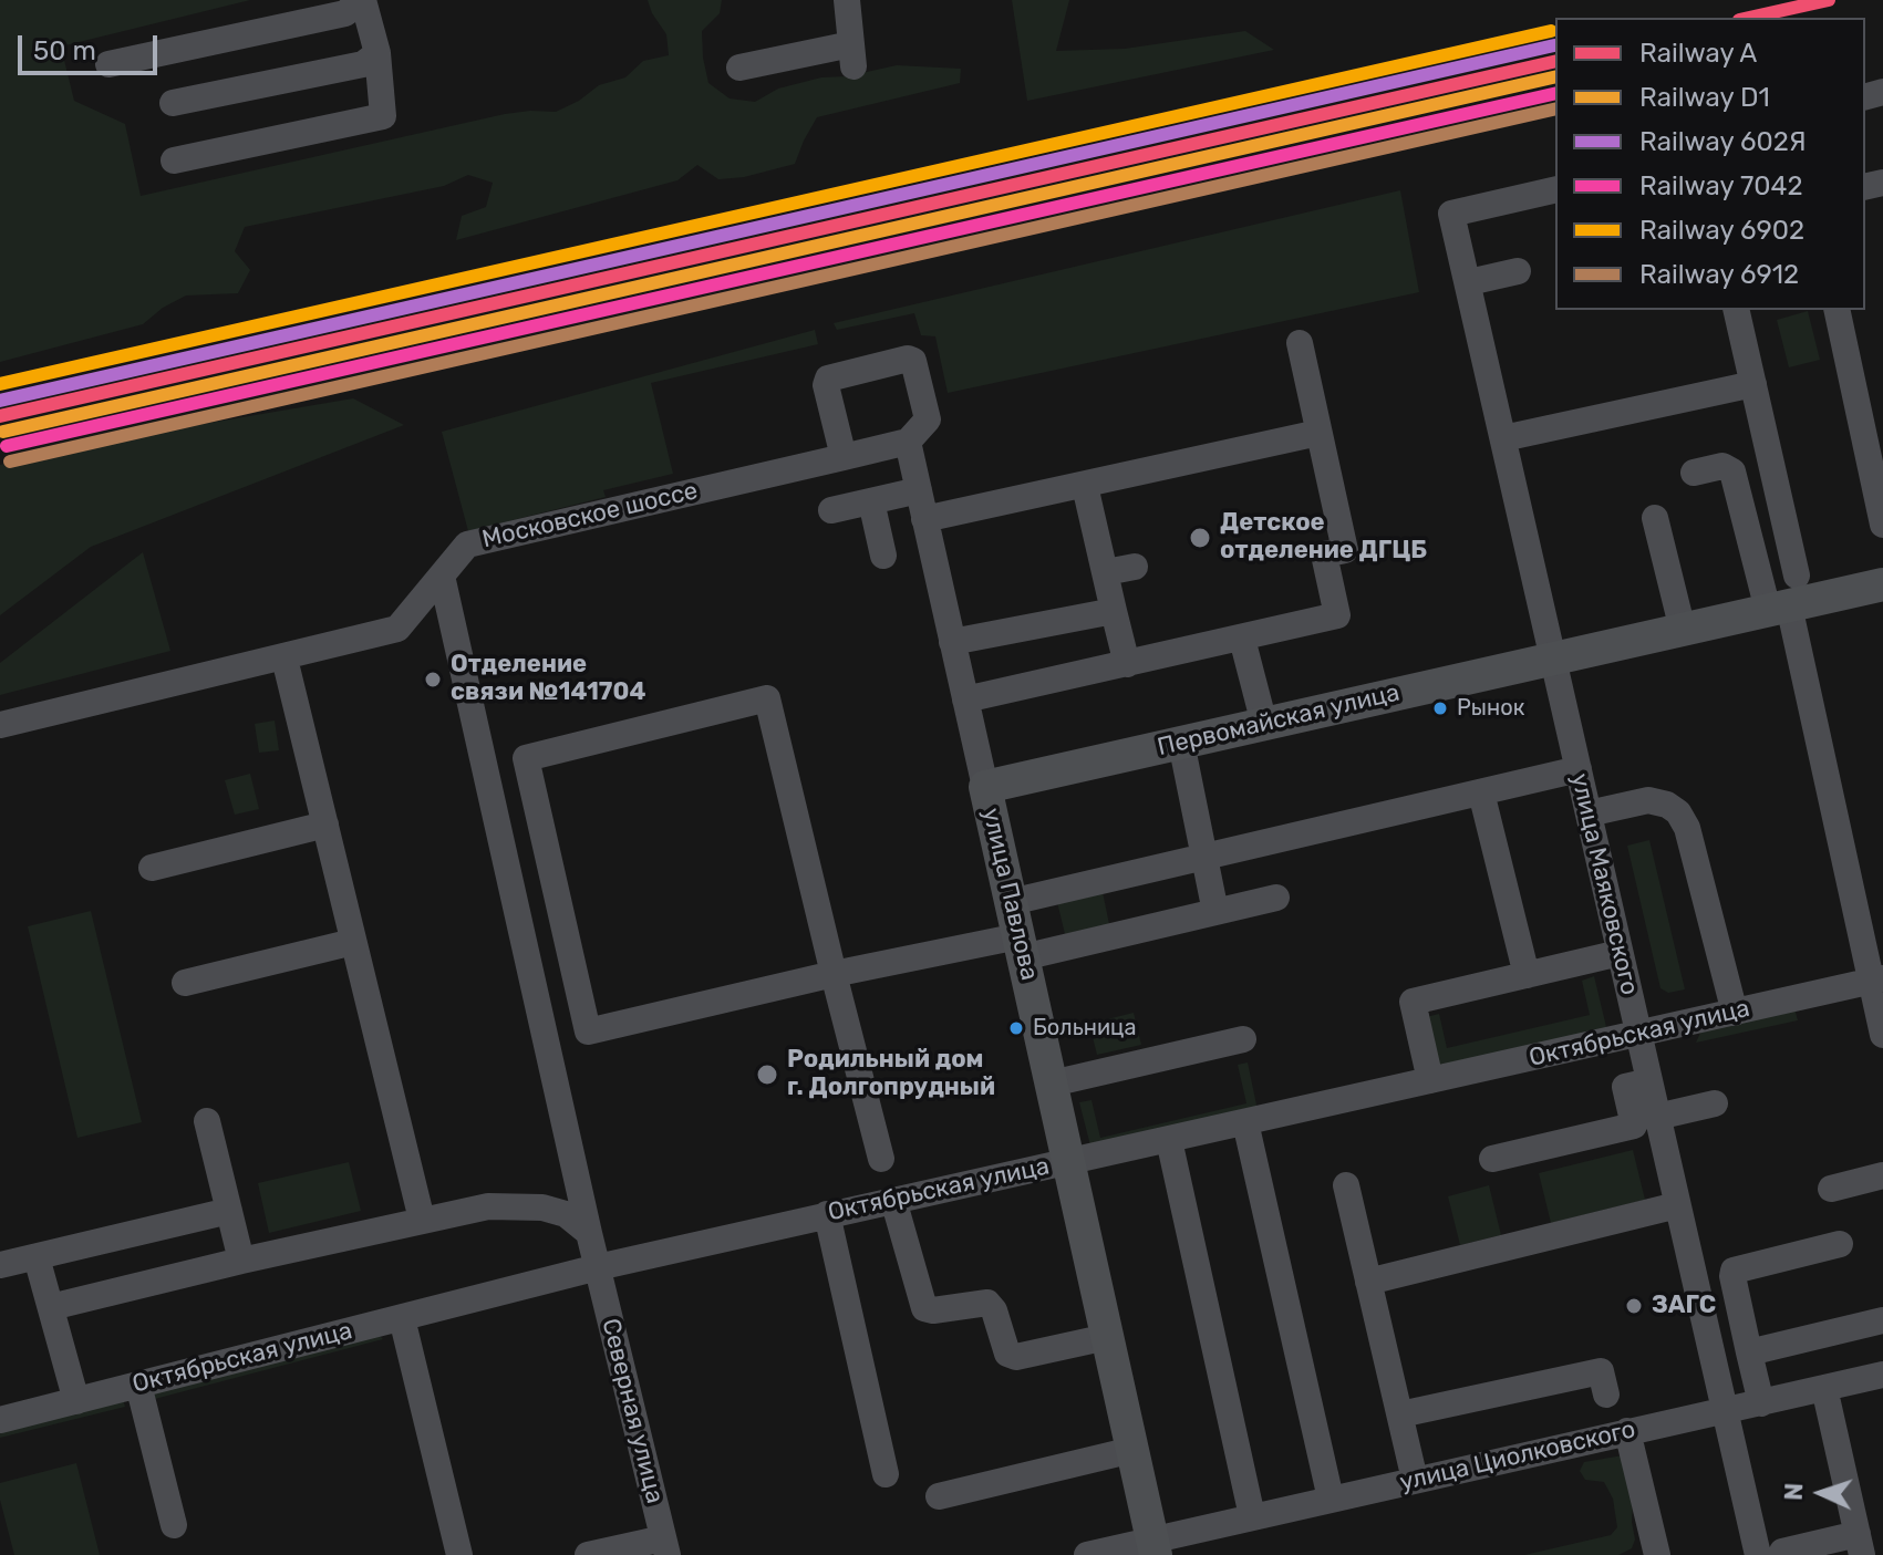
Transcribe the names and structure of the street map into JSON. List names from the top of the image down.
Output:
{
  "streets": {
    "main road": ["Первомайская улица", "улица Павлова"],
    "street": [
      "Московское шоссе",
      "улица Маяковского",
      "Октябрьская улица",
      "Северная улица",
      "улица Циолковского"
    ]
  },
  "crossings": [
    ["Московское шоссе", "улица Павлова"],
    ["Московское шоссе", "Северная улица"],
    ["Первомайская улица", "улица Маяковского"],
    ["Первомайская улица", "улица Павлова"],
    ["улица Маяковского", "Октябрьская улица"],
    ["улица Маяковского", "улица Циолковского"],
    ["улица Павлова", "Октябрьская улица"],
    ["улица Павлова", "улица Циолковского"],
    ["Октябрьская улица", "Северная улица"]
  ],
  "places": [
    "Детское отделение ДГЦБ",
    "Отделение связи №141704",
    "Рынок",
    "Больница",
    "Родильный дом г. Долгопрудный",
    "ЗАГС"
  ],
  "lines": [
    "rail line A",
    "rail line 6902",
    "rail line 602Я",
    "rail line D1",
    "rail line 7042",
    "rail line 6912"
  ],
  "legend": [
    "Railway A",
    "Railway D1",
    "Railway 602Я",
    "Railway 7042",
    "Railway 6902",
    "Railway 6912"
  ],
  "scale_bar": "50 m",
  "north": "left"
}
